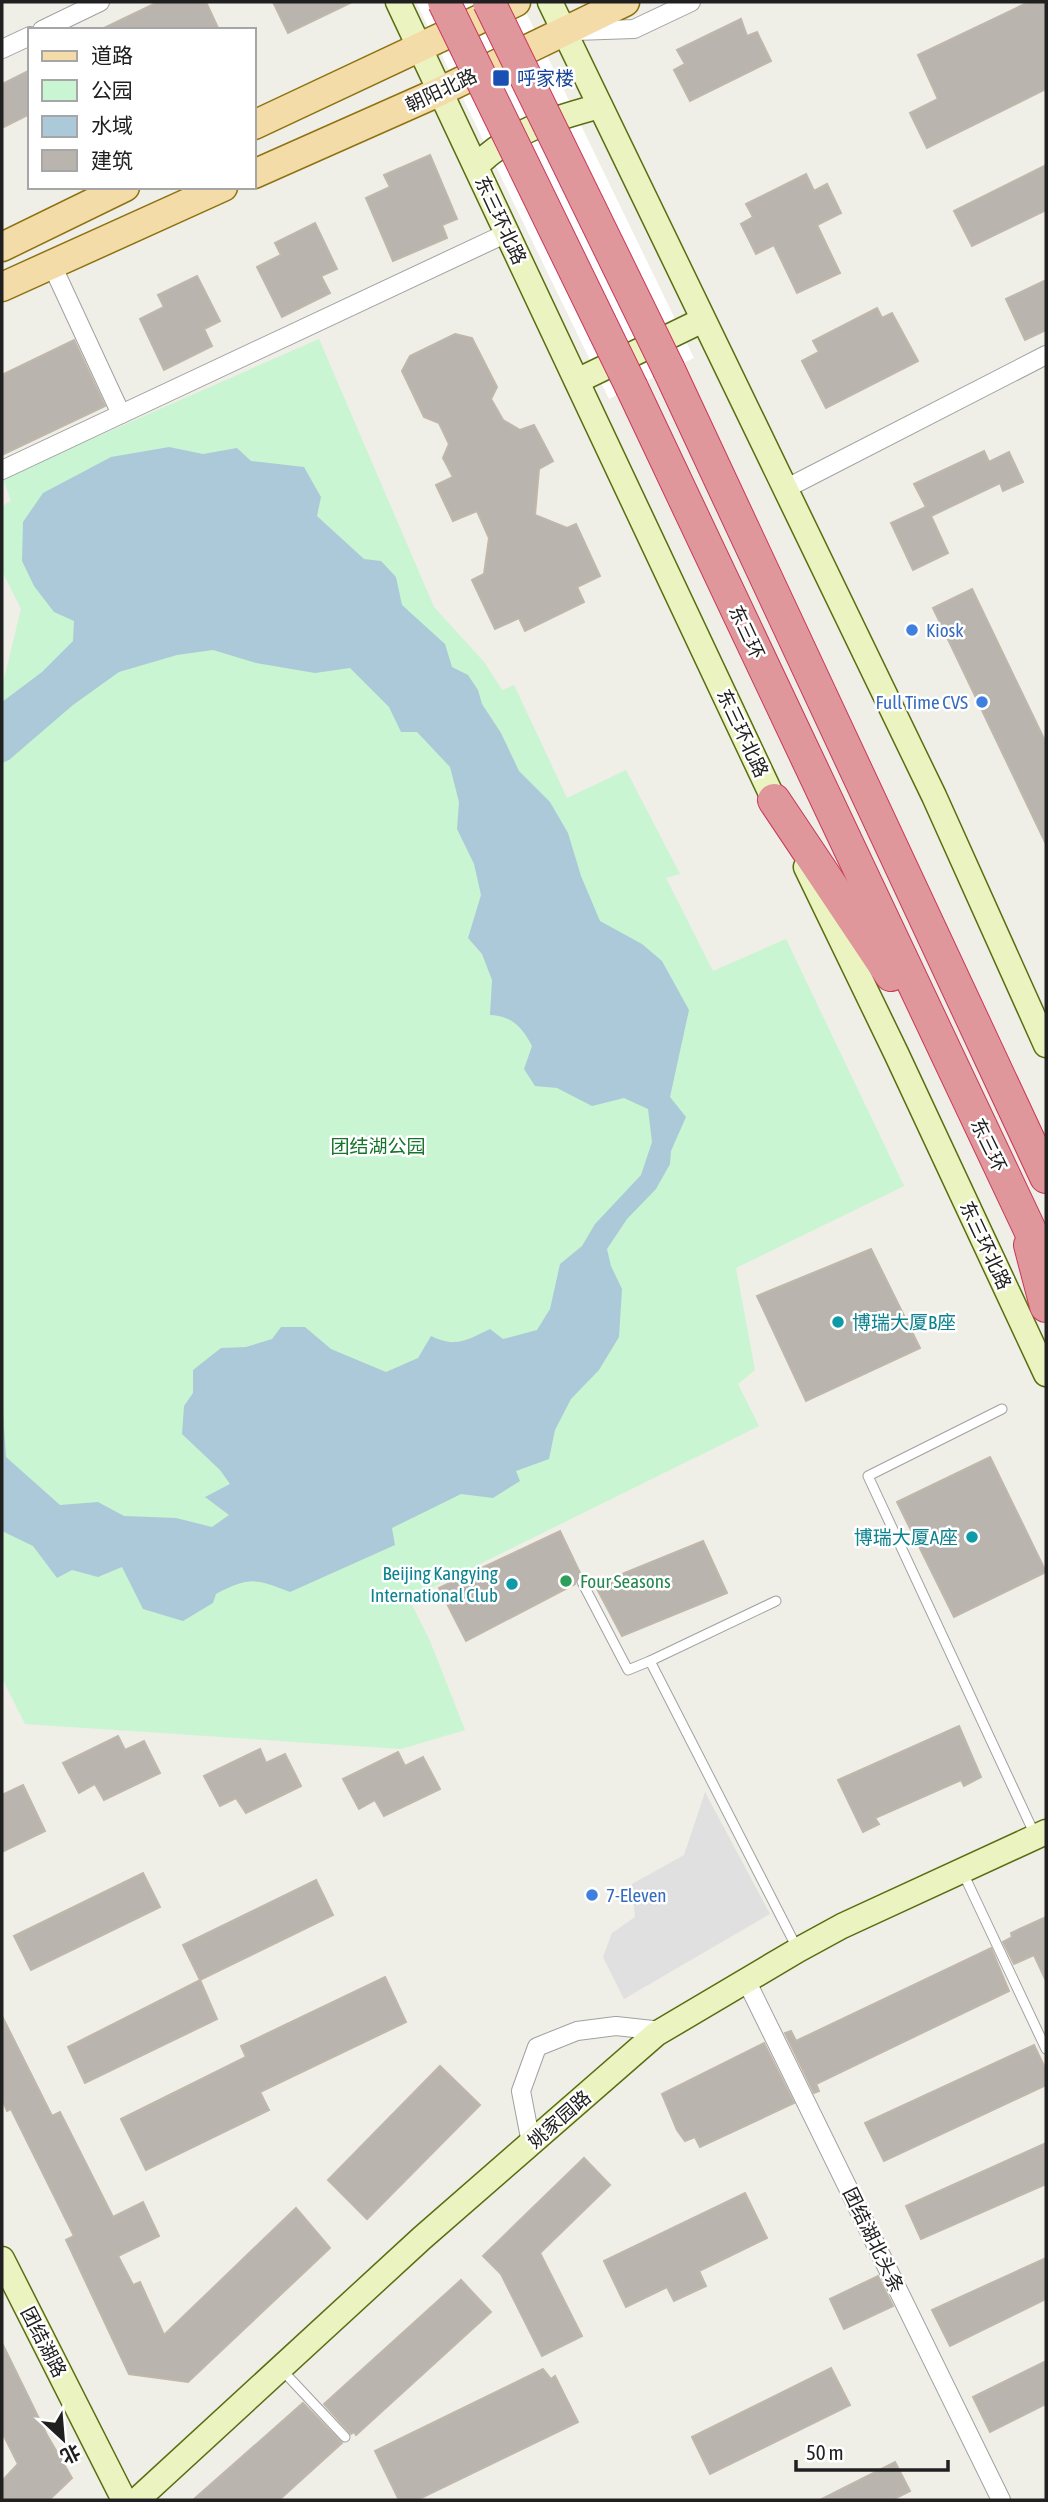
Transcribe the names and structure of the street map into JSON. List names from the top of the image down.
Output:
{
  "streets": {
    "highway": ["东三环"],
    "main road": ["朝阳北路"],
    "street": [
      "东三环北路",
      "姚家园路",
      "团结湖北头条",
      "团结湖路"
    ]
  },
  "crossings": [
    ["朝阳北路", "东三环北路"],
    ["姚家园路", "团结湖北头条"]
  ],
  "parks": ["团结湖公园"],
  "places": {
    "transit": ["呼家楼"],
    "other": [
      "Kiosk",
      "Full Time CVS",
      "博瑞大厦B座",
      "博瑞大厦A座",
      "Four Seasons",
      "Beijing Kangying International Club",
      "7-Eleven"
    ]
  },
  "legend": [
    "道路",
    "公园",
    "水域",
    "建筑"
  ],
  "scale_bar": "50 m",
  "north": "bottom right"
}
